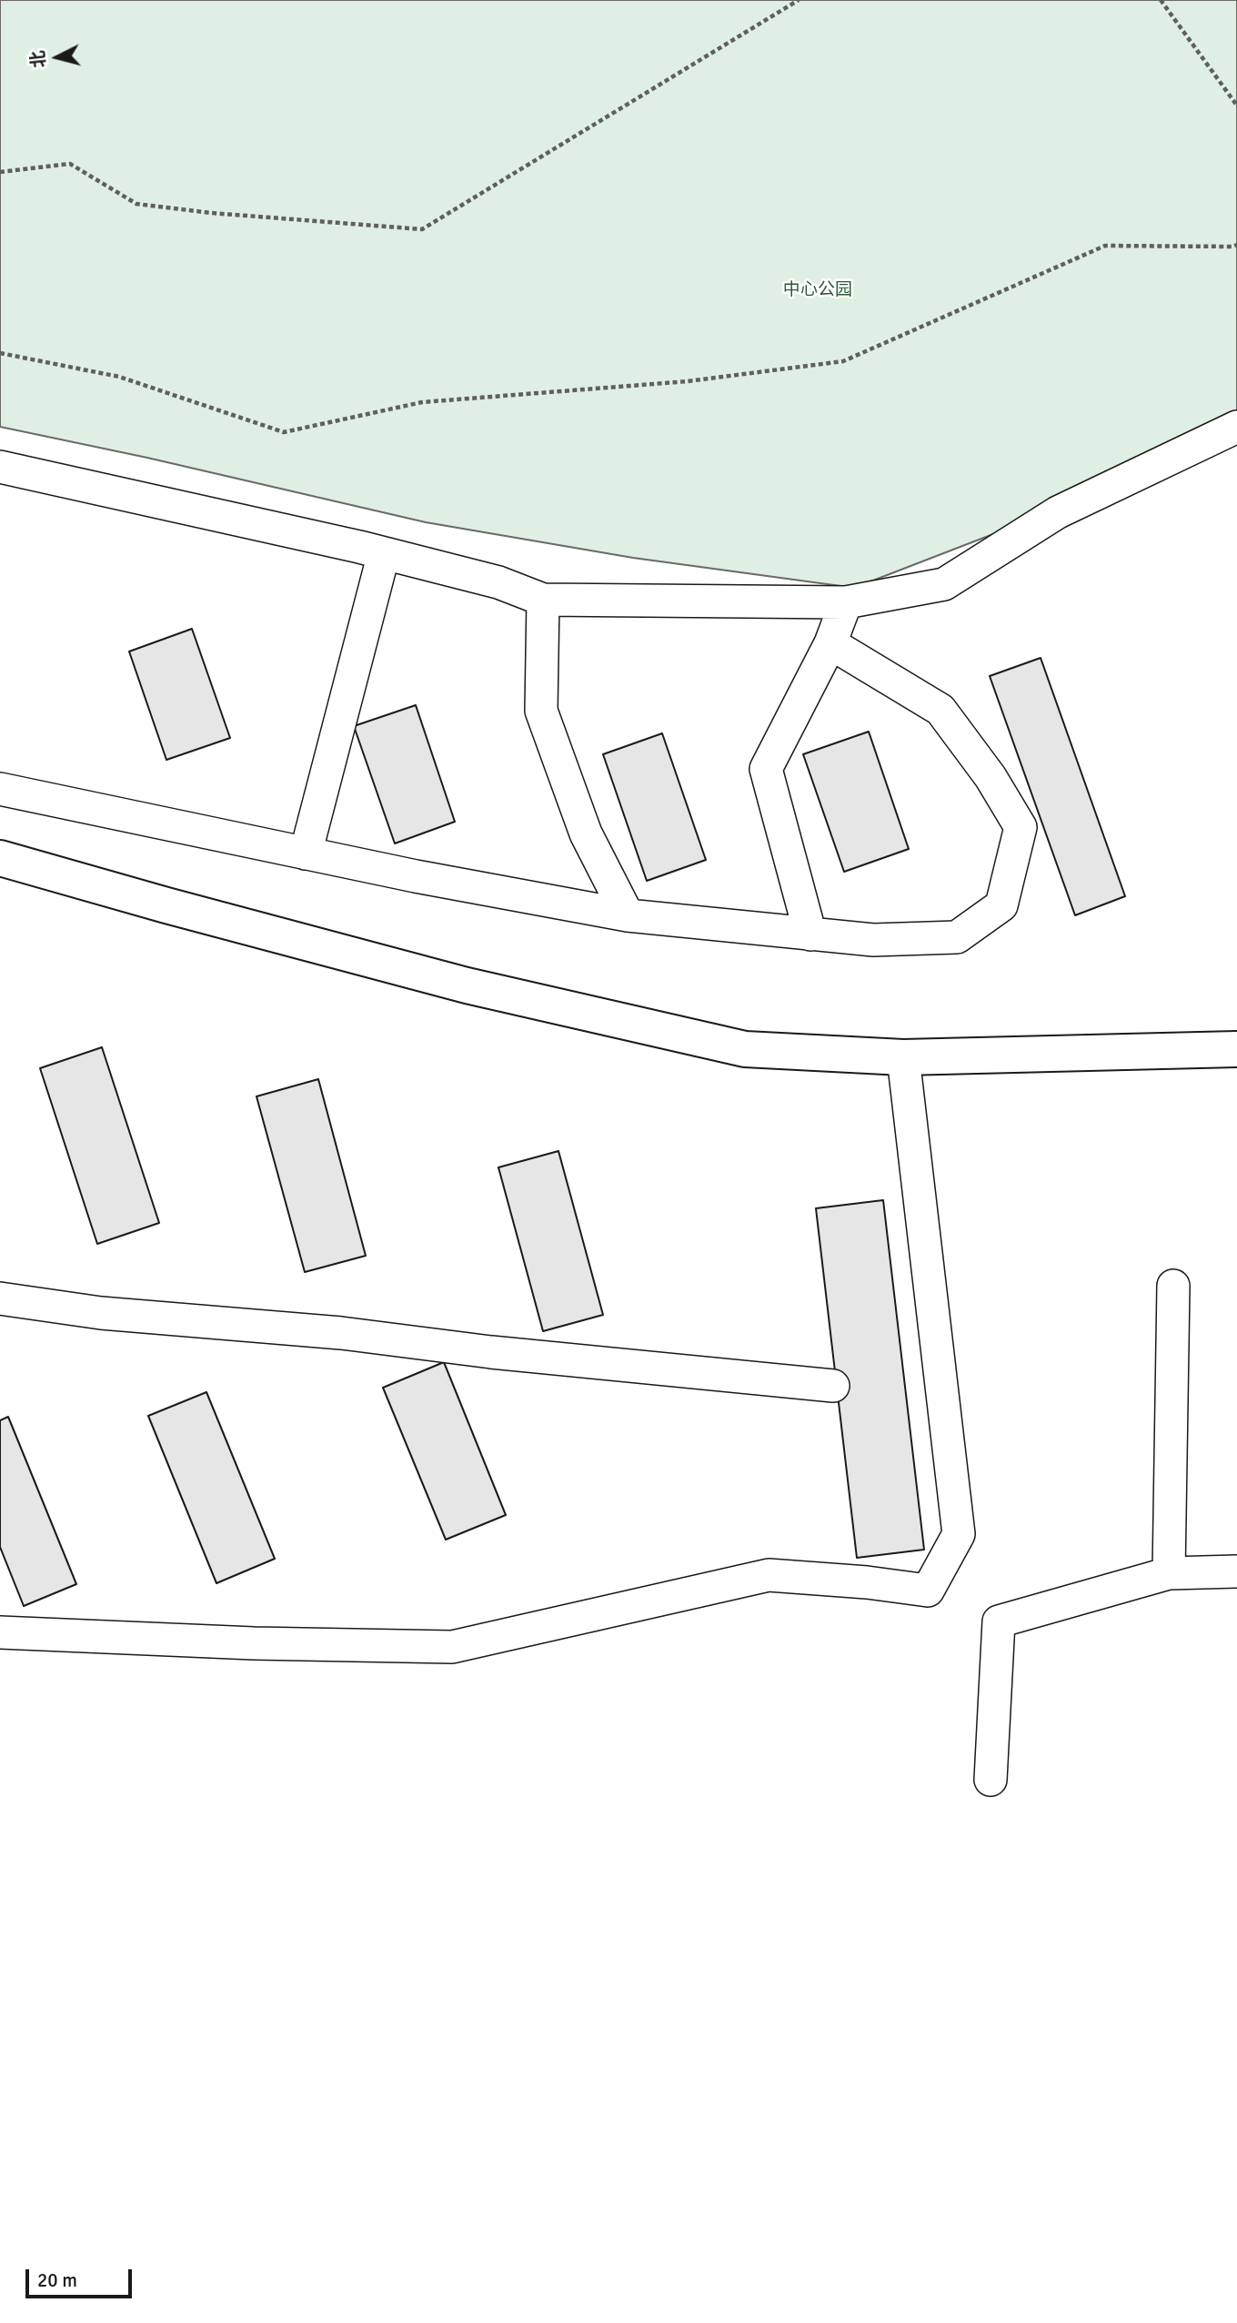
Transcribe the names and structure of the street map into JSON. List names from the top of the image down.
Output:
{
  "parks": ["中心公园"],
  "scale_bar": "20 m",
  "north": "left"
}
